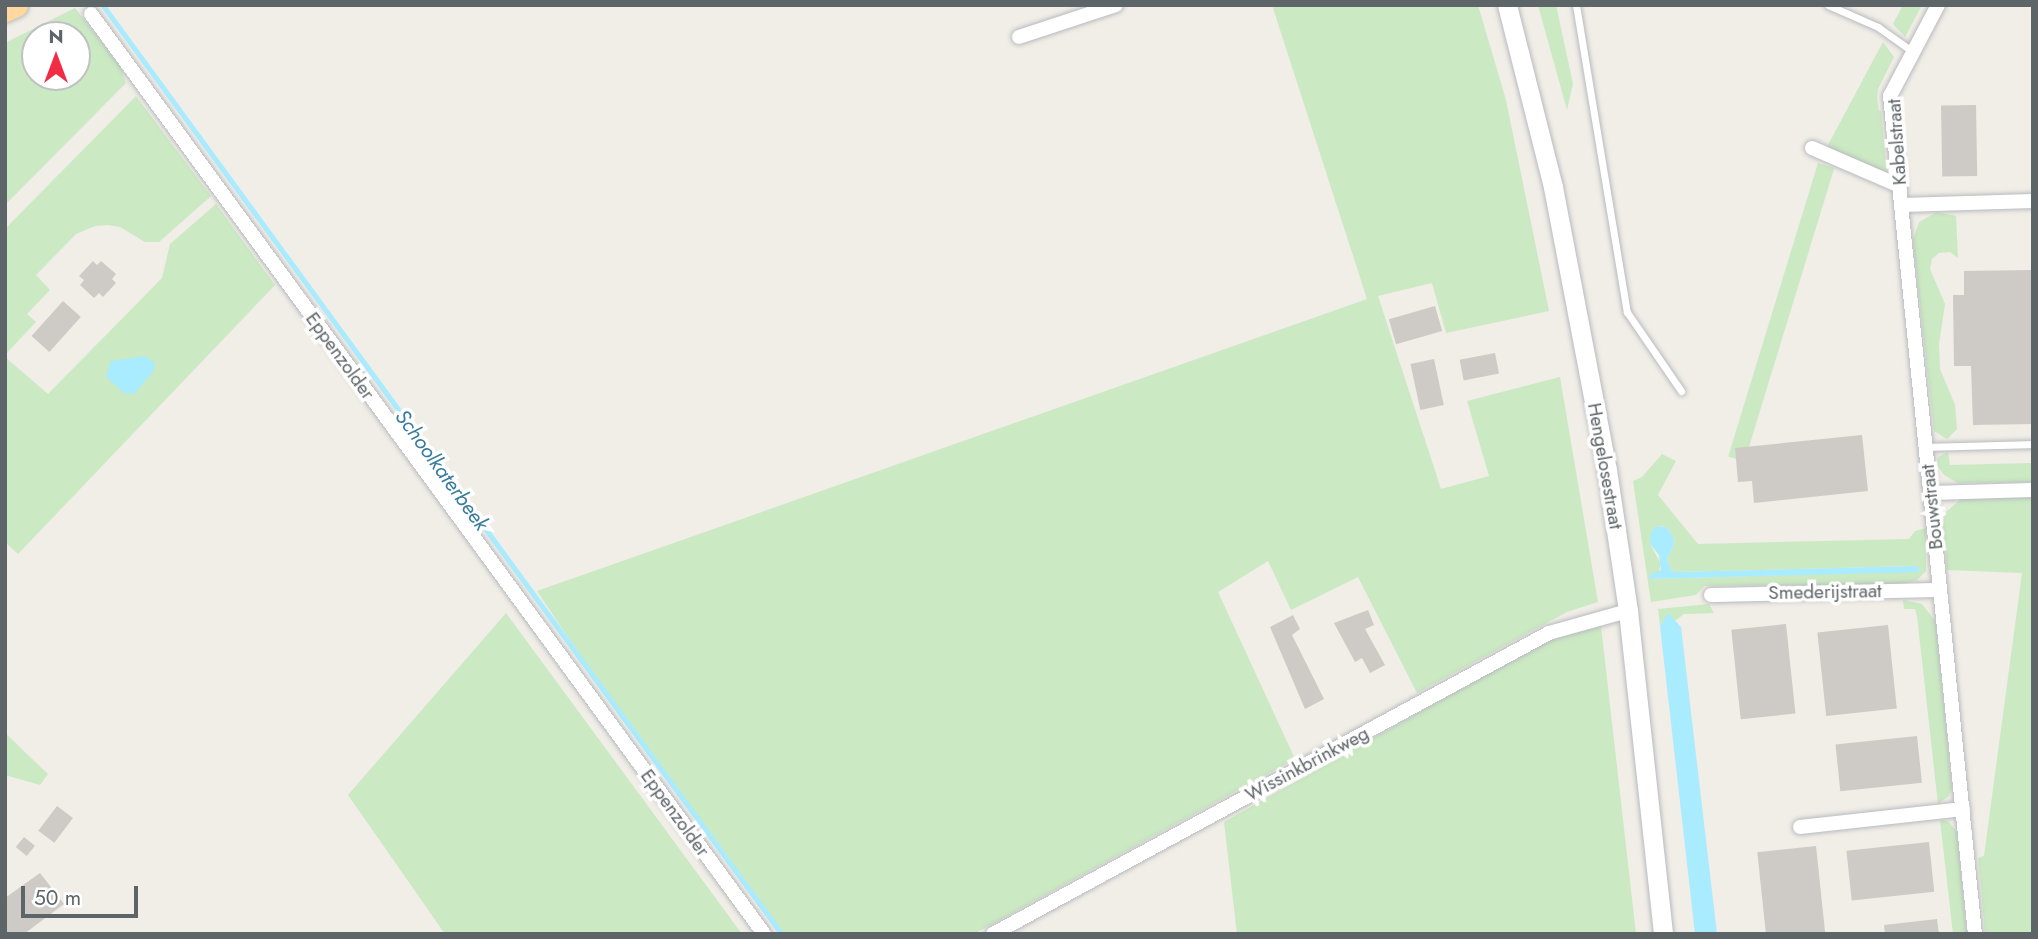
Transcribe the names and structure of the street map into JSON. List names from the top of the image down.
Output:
{
  "streets": {
    "main road": ["Hengelosestraat"],
    "street": [
      "Kabelstraat",
      "Eppenzolder",
      "Bouwstraat",
      "Smederijstraat",
      "Wissinkbrinkweg"
    ]
  },
  "crossings": [
    ["Kabelstraat", "Bouwstraat"],
    ["Hengelosestraat", "Wissinkbrinkweg"],
    ["Bouwstraat", "Smederijstraat"]
  ],
  "water": ["Schoolkaterbeek"],
  "scale_bar": "50 m",
  "north": "top"
}
